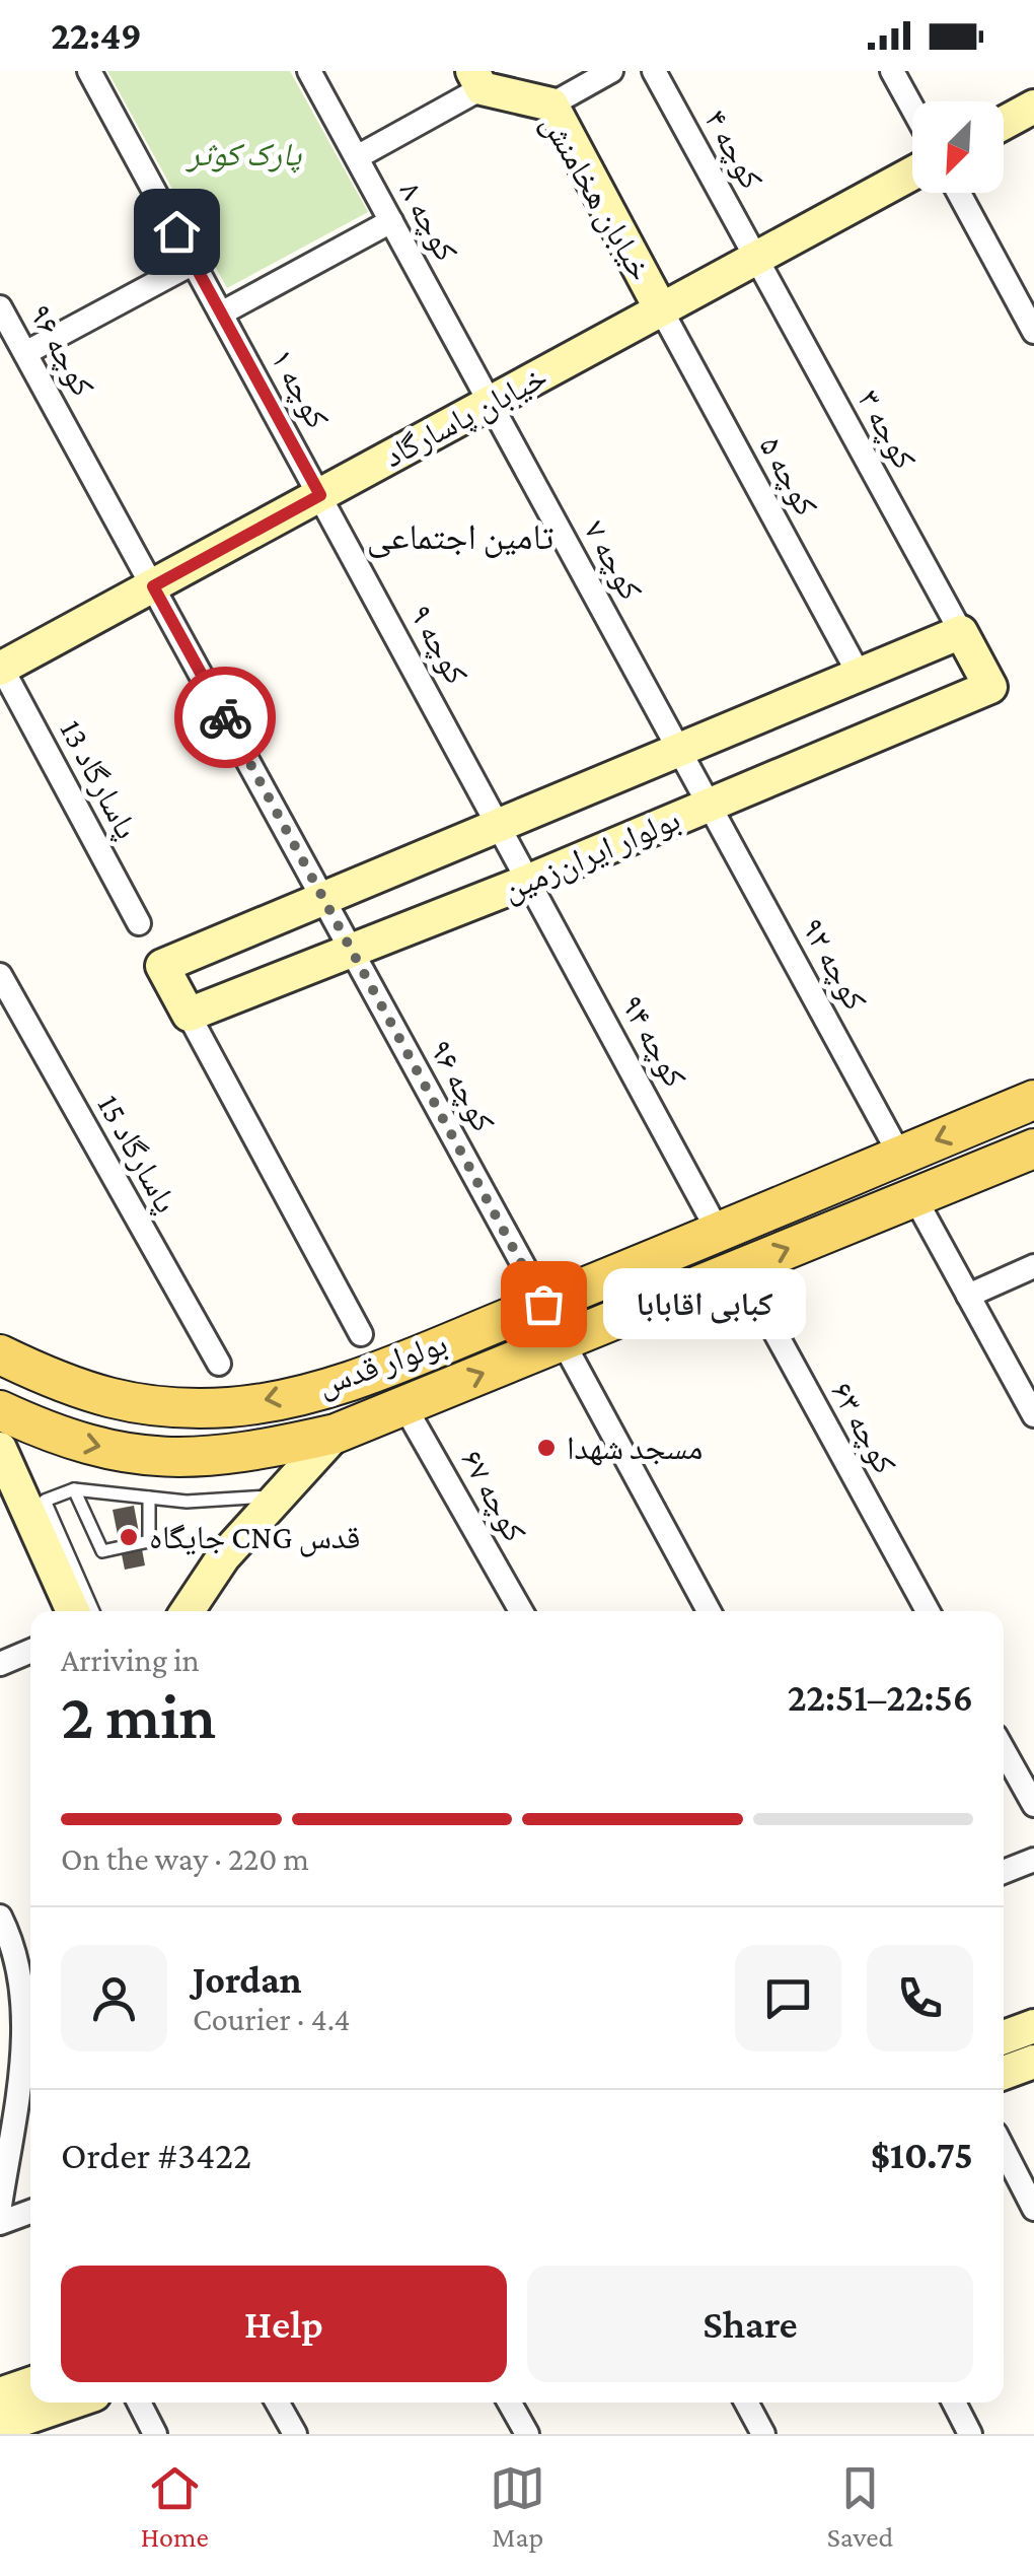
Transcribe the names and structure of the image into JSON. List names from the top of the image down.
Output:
{
  "streets": {
    "main road": ["بولوار قدس"],
    "street": [
      "کوچه ۴",
      "خیابان هخامنش",
      "کوچه ۸",
      "کوچه ۹۶",
      "کوچه ۱",
      "خیابان پاسارگاد",
      "کوچه ۳",
      "کوچه ۵",
      "کوچه ۷",
      "کوچه ۹",
      "پاسارگاد 13",
      "بولوار ایران‌زمین",
      "کوچه ۹۲",
      "کوچه ۹۴",
      "پاسارگاد 15",
      "کوچه ۶۳",
      "کوچه ۶۷"
    ]
  },
  "crossings": [
    ["کوچه ۴", "خیابان پاسارگاد"],
    ["کوچه ۴", "کوچه ۳"],
    ["خیابان هخامنش", "خیابان پاسارگاد"],
    ["خیابان هخامنش", "کوچه ۵"],
    ["کوچه ۸", "خیابان پاسارگاد"],
    ["کوچه ۸", "کوچه ۷"],
    ["کوچه ۹۶", "خیابان پاسارگاد"],
    ["کوچه ۹۶", "بولوار ایران‌زمین"],
    ["کوچه ۹۶", "بولوار قدس"],
    ["کوچه ۱", "خیابان پاسارگاد"],
    ["کوچه ۱", "کوچه ۹"],
    ["خیابان پاسارگاد", "کوچه ۳"],
    ["خیابان پاسارگاد", "کوچه ۵"],
    ["خیابان پاسارگاد", "کوچه ۷"],
    ["خیابان پاسارگاد", "کوچه ۹"],
    ["خیابان پاسارگاد", "پاسارگاد 13"],
    ["کوچه ۳", "بولوار ایران‌زمین"],
    ["کوچه ۵", "بولوار ایران‌زمین"],
    ["کوچه ۷", "بولوار ایران‌زمین"],
    ["کوچه ۷", "کوچه ۹۲"],
    ["کوچه ۹", "بولوار ایران‌زمین"],
    ["کوچه ۹", "کوچه ۹۴"],
    ["بولوار ایران‌زمین", "کوچه ۹۲"],
    ["بولوار ایران‌زمین", "کوچه ۹۴"],
    ["کوچه ۹۲", "بولوار قدس"],
    ["کوچه ۹۴", "بولوار قدس"],
    ["بولوار قدس", "کوچه ۶۳"],
    ["بولوار قدس", "کوچه ۶۷"]
  ],
  "districts": ["تامین اجتماعی"],
  "parks": ["پارک کوثر"],
  "places": ["کبابی اقابابا", "مسجد شهدا", "جایگاه CNG قدس"],
  "north": "bottom left",
  "page": {
    "status": "22:49",
    "bubble": "کبابی اقابابا",
    "heading": ["2 min", "Arriving in", "22:51–22:56"],
    "panel": [
      "Jordan",
      "Courier · 4.4",
      "Order #3422",
      "$10.75"
    ],
    "bar": "On the way · 220 m",
    "buttons": ["Help", "Share"],
    "tabs": ["Home", "Map", "Saved"]
  }
}
